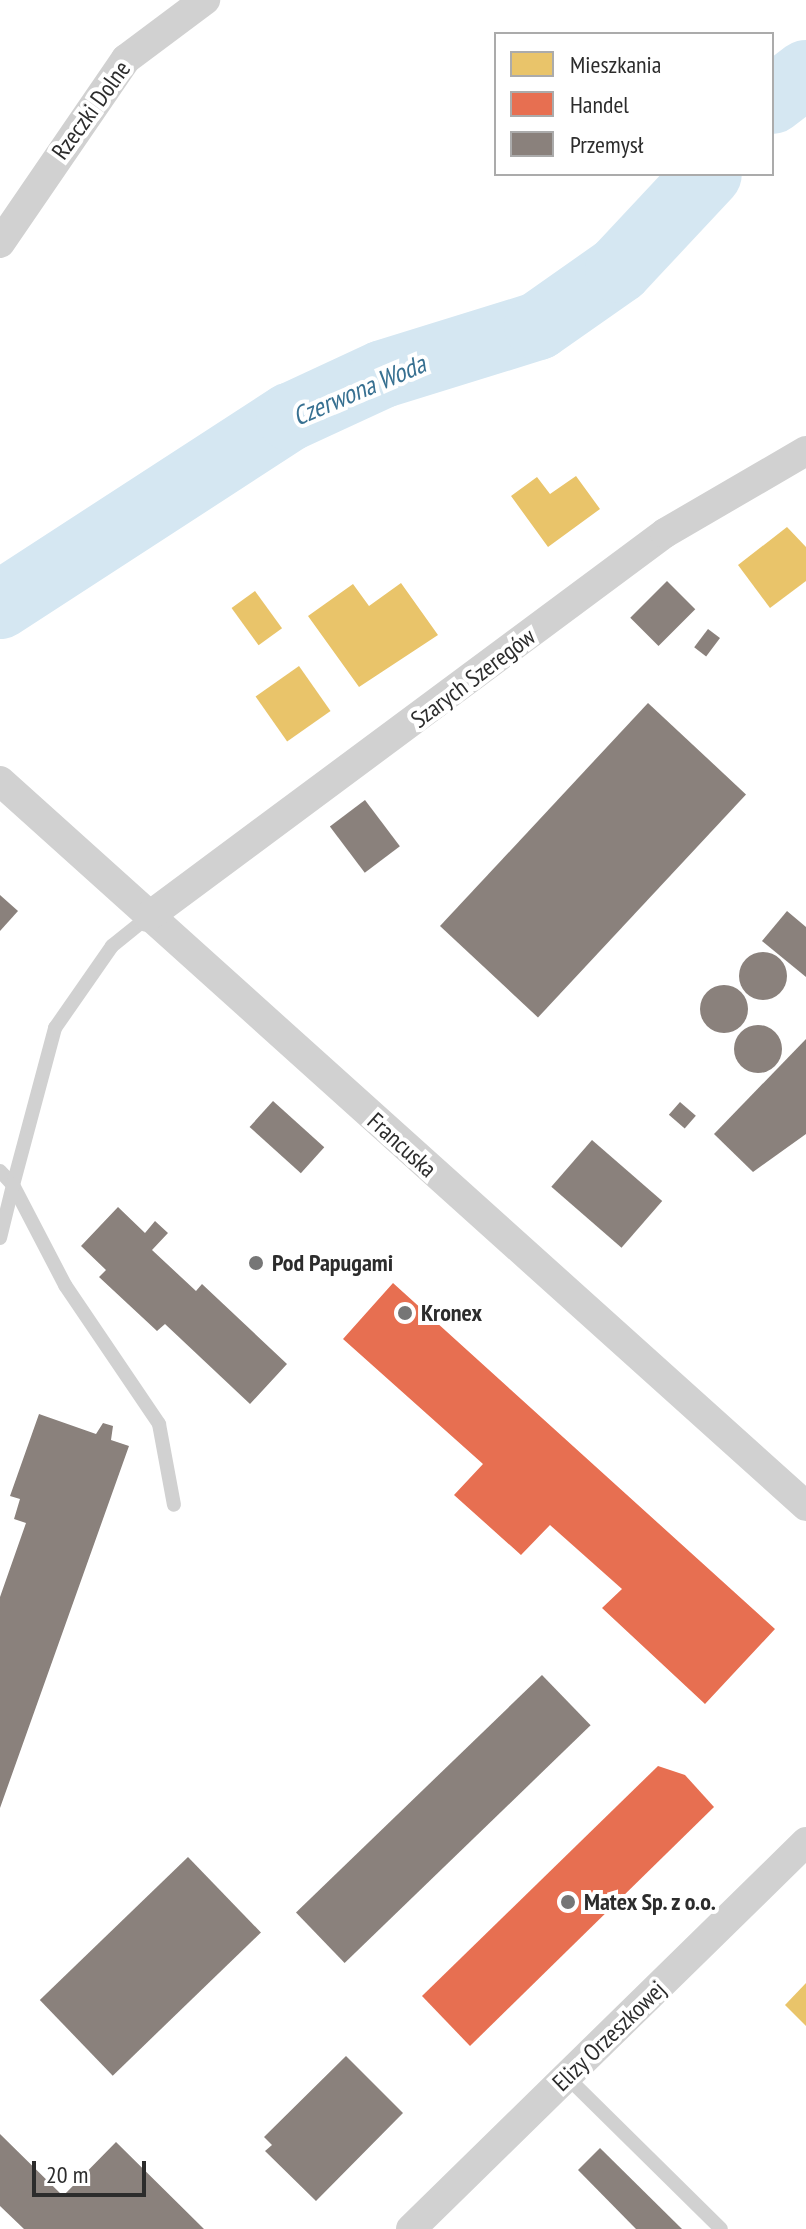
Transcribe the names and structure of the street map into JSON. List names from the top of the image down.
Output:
{
  "streets": {
    "street": [
      "Rzeczki Dolne",
      "Szarych Szeregów",
      "Francuska",
      "Elizy Orzeszkowej"
    ]
  },
  "crossings": [
    ["Szarych Szeregów", "Francuska"]
  ],
  "water": ["Czerwona Woda"],
  "places": ["Pod Papugami", "Kronex", "Matex Sp. z o.o."],
  "legend": ["Mieszkania", "Handel", "Przemysł"],
  "scale_bar": "20 m"
}
